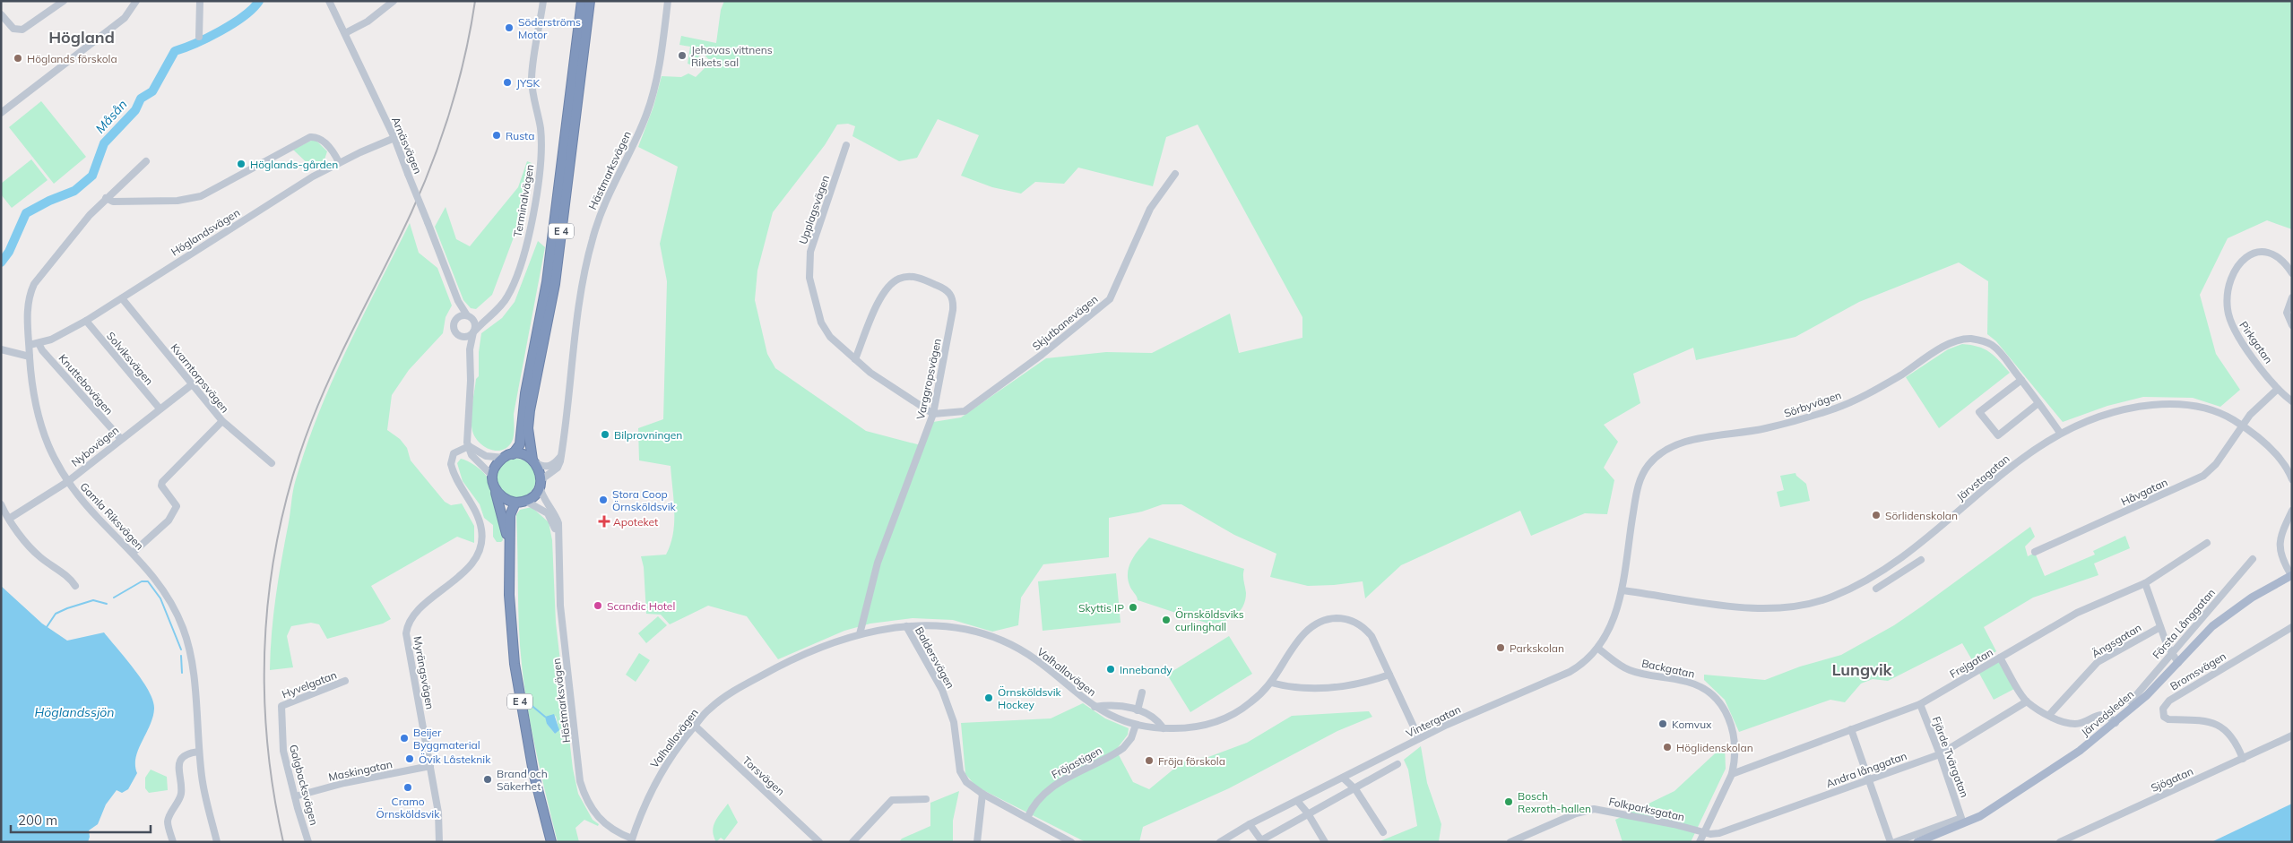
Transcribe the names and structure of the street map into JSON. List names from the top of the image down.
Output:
{
  "streets": {
    "highway": ["E 4"],
    "main road": ["Järvedsleden"],
    "street": [
      "Arnäsvägen",
      "Hästmarksvägen",
      "Terminalvägen",
      "Upplagsvägen",
      "Höglandsvägen",
      "Skjutbanevägen",
      "Pirkgatan",
      "Solviksvägen",
      "Kvarntorpsvägen",
      "Varggropsvägen",
      "Knuttebovägen",
      "Sörbyvägen",
      "Nybovägen",
      "Järvstagatan",
      "Håvgatan",
      "Gamla Riksvägen",
      "Första Långgatan",
      "Ängsgatan",
      "Baldersvägen",
      "Frejgatan",
      "Backgatan",
      "Bromsvägen",
      "Valhallavägen",
      "Myrängsvägen",
      "Hyvelgatan",
      "Vintergatan",
      "Fjärde Tvärgatan",
      "Fröjastigen",
      "Andra långgatan",
      "Maskingatan",
      "Torsvägen",
      "Sjögatan",
      "Galgbacksvägen",
      "Folkparksgatan"
    ]
  },
  "crossings": [
    ["Arnäsvägen", "Terminalvägen"],
    ["Arnäsvägen", "Höglandsvägen"],
    ["Hästmarksvägen", "E 4"],
    ["Hästmarksvägen", "Valhallavägen"],
    ["Upplagsvägen", "Skjutbanevägen"],
    ["Upplagsvägen", "Varggropsvägen"],
    ["Höglandsvägen", "Solviksvägen"],
    ["Höglandsvägen", "Kvarntorpsvägen"],
    ["Höglandsvägen", "Knuttebovägen"],
    ["Höglandsvägen", "Gamla Riksvägen"],
    ["Skjutbanevägen", "Varggropsvägen"],
    ["Pirkgatan", "Håvgatan"],
    ["Solviksvägen", "Nybovägen"],
    ["Kvarntorpsvägen", "Nybovägen"],
    ["Varggropsvägen", "Valhallavägen"],
    ["Knuttebovägen", "Nybovägen"],
    ["Sörbyvägen", "Järvstagatan"],
    ["Sörbyvägen", "Vintergatan"],
    ["Nybovägen", "Gamla Riksvägen"],
    ["Järvstagatan", "Håvgatan"],
    ["Järvstagatan", "Vintergatan"],
    ["Baldersvägen", "Valhallavägen"],
    ["Baldersvägen", "Fröjastigen"],
    ["Frejgatan", "Backgatan"],
    ["Frejgatan", "Fjärde Tvärgatan"],
    ["Backgatan", "Vintergatan"],
    ["Backgatan", "Andra långgatan"],
    ["Backgatan", "Folkparksgatan"],
    ["Bromsvägen", "Sjögatan"],
    ["Valhallavägen", "Vintergatan"],
    ["Valhallavägen", "Fröjastigen"],
    ["Valhallavägen", "Torsvägen"],
    ["Myrängsvägen", "Maskingatan"],
    ["Hyvelgatan", "Galgbacksvägen"],
    ["Fjärde Tvärgatan", "Andra långgatan"],
    ["Andra långgatan", "Folkparksgatan"],
    ["Maskingatan", "Galgbacksvägen"]
  ],
  "districts": ["Högland", "Lungvik"],
  "water": ["Måsån", "Höglandssjön"],
  "places": {
    "other": [
      "Söderströms Motor",
      "Jehovas vittnens Rikets sal",
      "Höglands förskola",
      "JYSK",
      "Rusta",
      "Höglands-gården",
      "Bilprovningen",
      "Stora Coop Örnsköldsvik",
      "Sörlidenskolan",
      "Scandic Hotel",
      "Skyttis IP",
      "Örnsköldsviks curlinghall",
      "Parkskolan",
      "Innebandy",
      "Örnsköldsvik Hockey",
      "Komvux",
      "Beijer Byggmaterial",
      "Höglidenskolan",
      "Övik Låsteknik",
      "Fröja förskola",
      "Brand och Säkerhet",
      "Cramo Örnsköldsvik",
      "Bosch Rexroth-hallen"
    ],
    "health": ["Apoteket"]
  },
  "scale_bar": "200 m"
}
